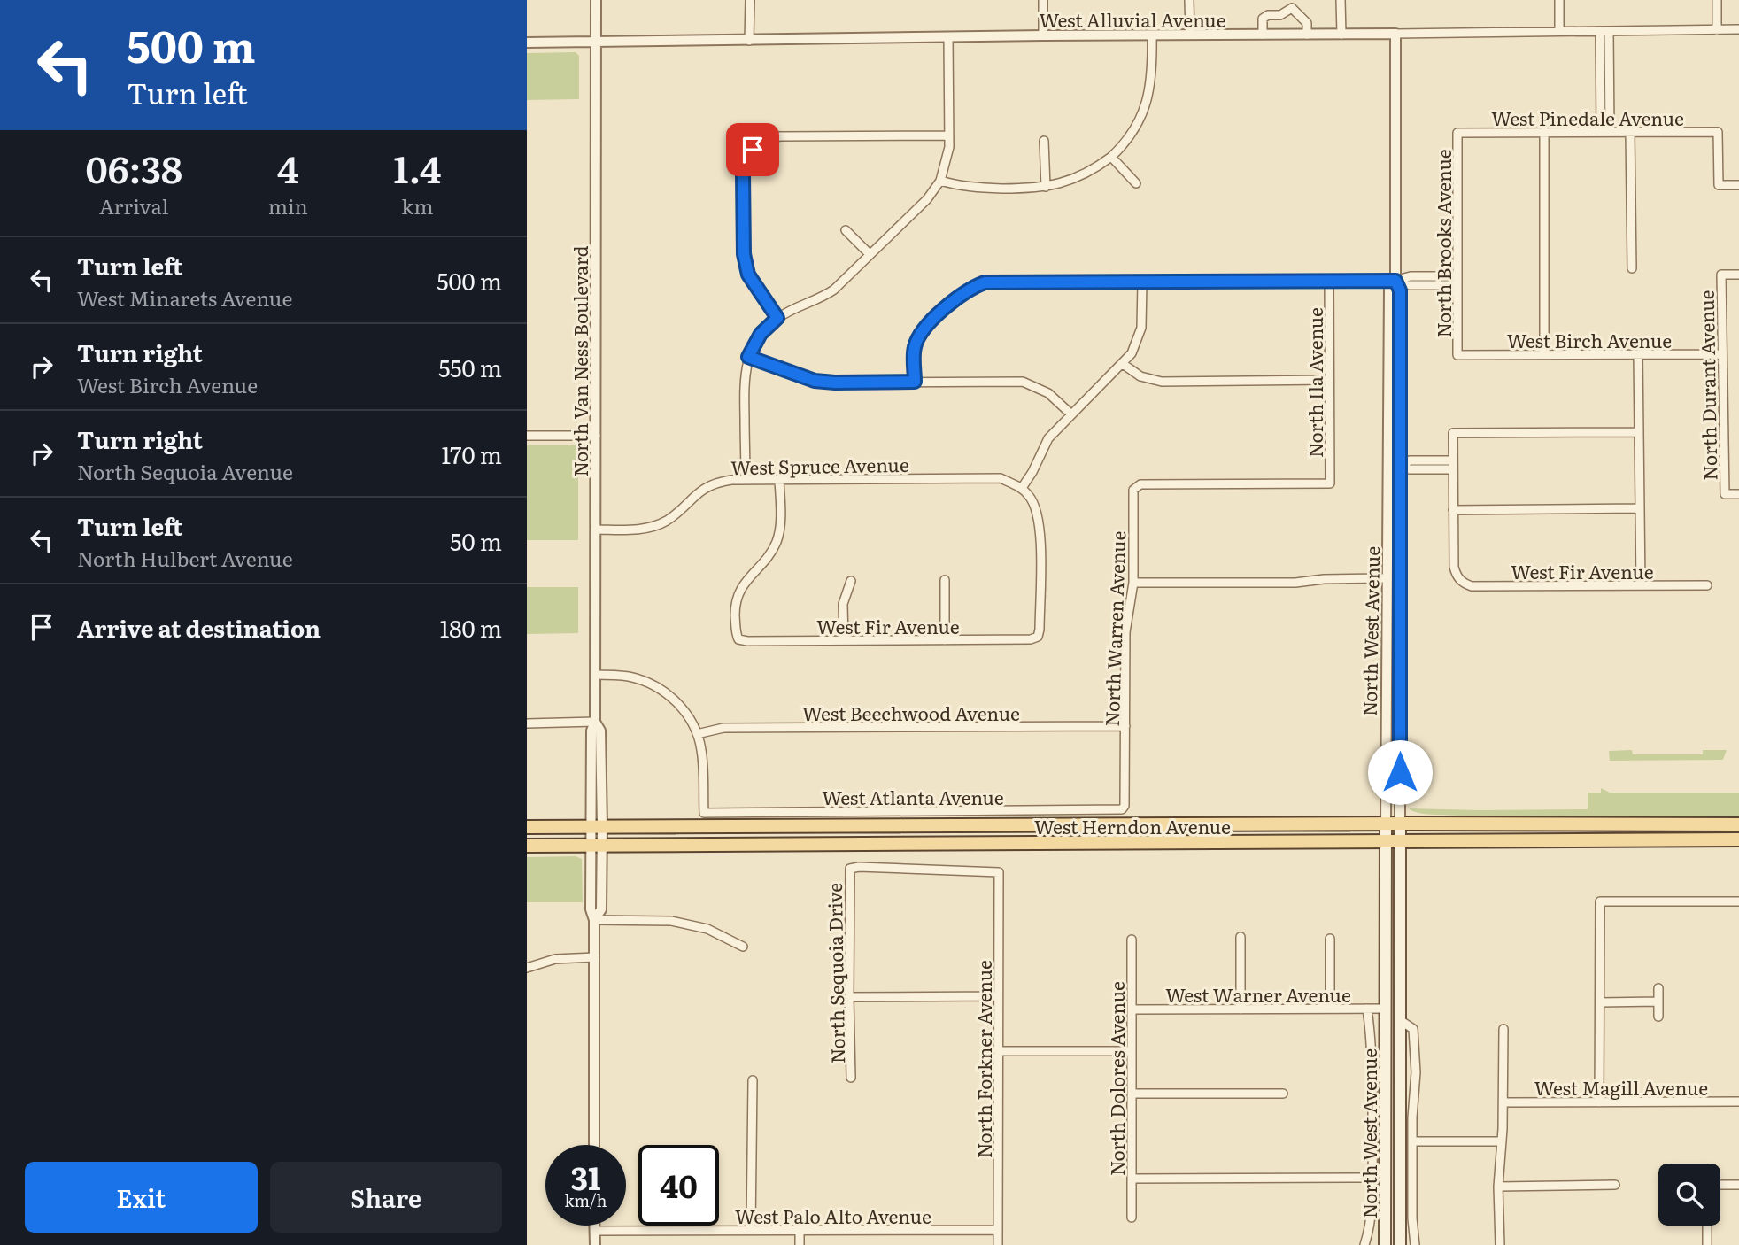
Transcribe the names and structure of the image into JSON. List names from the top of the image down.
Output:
{
  "streets": {
    "main road": ["North West Avenue", "West Herndon Avenue"],
    "street": [
      "West Alluvial Avenue",
      "West Pinedale Avenue",
      "North Brooks Avenue",
      "West Birch Avenue",
      "North Van Ness Boulevard",
      "North Ila Avenue",
      "North Durant Avenue",
      "West Spruce Avenue",
      "West Fir Avenue",
      "North Warren Avenue",
      "West Beechwood Avenue",
      "West Atlanta Avenue",
      "North Sequoia Drive",
      "West Warner Avenue",
      "North Forkner Avenue",
      "North Dolores Avenue",
      "West Magill Avenue",
      "West Palo Alto Avenue"
    ]
  },
  "crossings": [
    ["West Alluvial Avenue", "North Van Ness Boulevard"],
    ["West Alluvial Avenue", "North West Avenue"],
    ["West Pinedale Avenue", "North Brooks Avenue"],
    ["North Brooks Avenue", "West Birch Avenue"],
    ["West Birch Avenue", "North Durant Avenue"],
    ["North Van Ness Boulevard", "West Spruce Avenue"],
    ["North Van Ness Boulevard", "West Herndon Avenue"],
    ["North Ila Avenue", "North Warren Avenue"],
    ["West Spruce Avenue", "West Fir Avenue"],
    ["North Warren Avenue", "West Beechwood Avenue"],
    ["North Warren Avenue", "West Atlanta Avenue"],
    ["North West Avenue", "West Herndon Avenue"],
    ["North West Avenue", "West Warner Avenue"],
    ["West Beechwood Avenue", "West Atlanta Avenue"],
    ["North Sequoia Drive", "North Forkner Avenue"],
    ["West Warner Avenue", "North Dolores Avenue"],
    ["North Forkner Avenue", "West Palo Alto Avenue"]
  ],
  "page": {
    "turn": ["500 m", "Turn left"],
    "eta": [
      "06:38",
      "Arrival",
      "4",
      "min",
      "1.4",
      "km"
    ],
    "list": [
      {
        "name": "Turn left",
        "note": "West Minarets Avenue",
        "value": "500 m"
      },
      {
        "name": "Turn right",
        "note": "West Birch Avenue",
        "value": "550 m"
      },
      {
        "name": "Turn right",
        "note": "North Sequoia Avenue",
        "value": "170 m"
      },
      {
        "name": "Turn left",
        "note": "North Hulbert Avenue",
        "value": "50 m"
      },
      {
        "name": "Arrive at destination",
        "value": "180 m"
      }
    ],
    "speed": "31 km/h",
    "limit": "40",
    "buttons": ["Exit", "Share"]
  }
}
